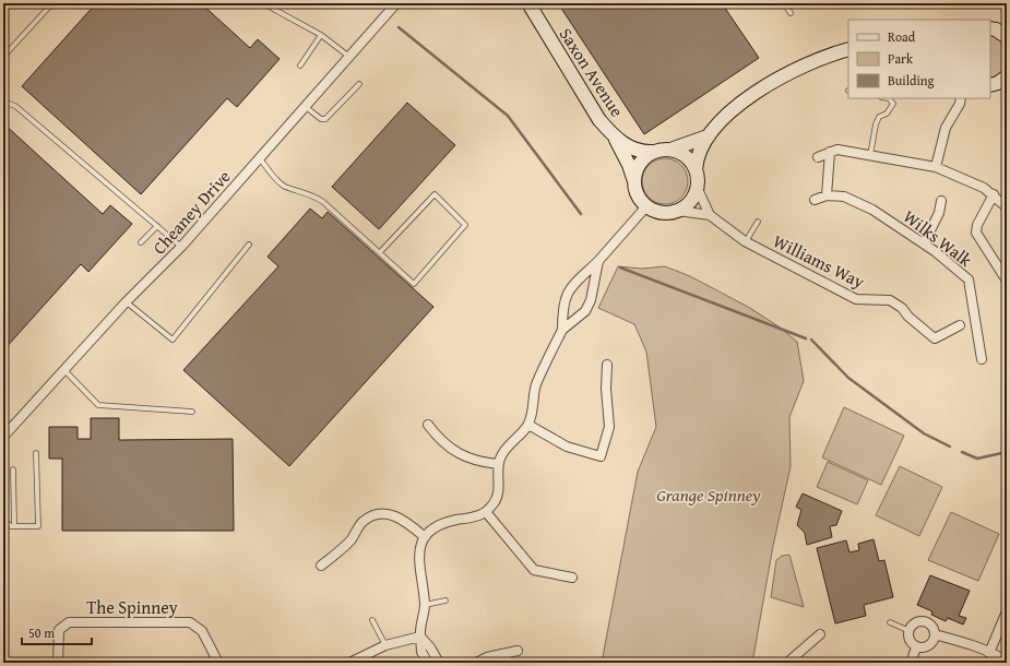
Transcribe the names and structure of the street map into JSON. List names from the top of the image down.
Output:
{
  "streets": {
    "street": [
      "Saxon Avenue",
      "Cheaney Drive",
      "Wilks Walk",
      "Williams Way",
      "The Spinney"
    ]
  },
  "crossings": [
    ["Saxon Avenue", "Williams Way"]
  ],
  "parks": ["Grange Spinney"],
  "legend": ["Road", "Park", "Building"],
  "scale_bar": "50 m"
}
